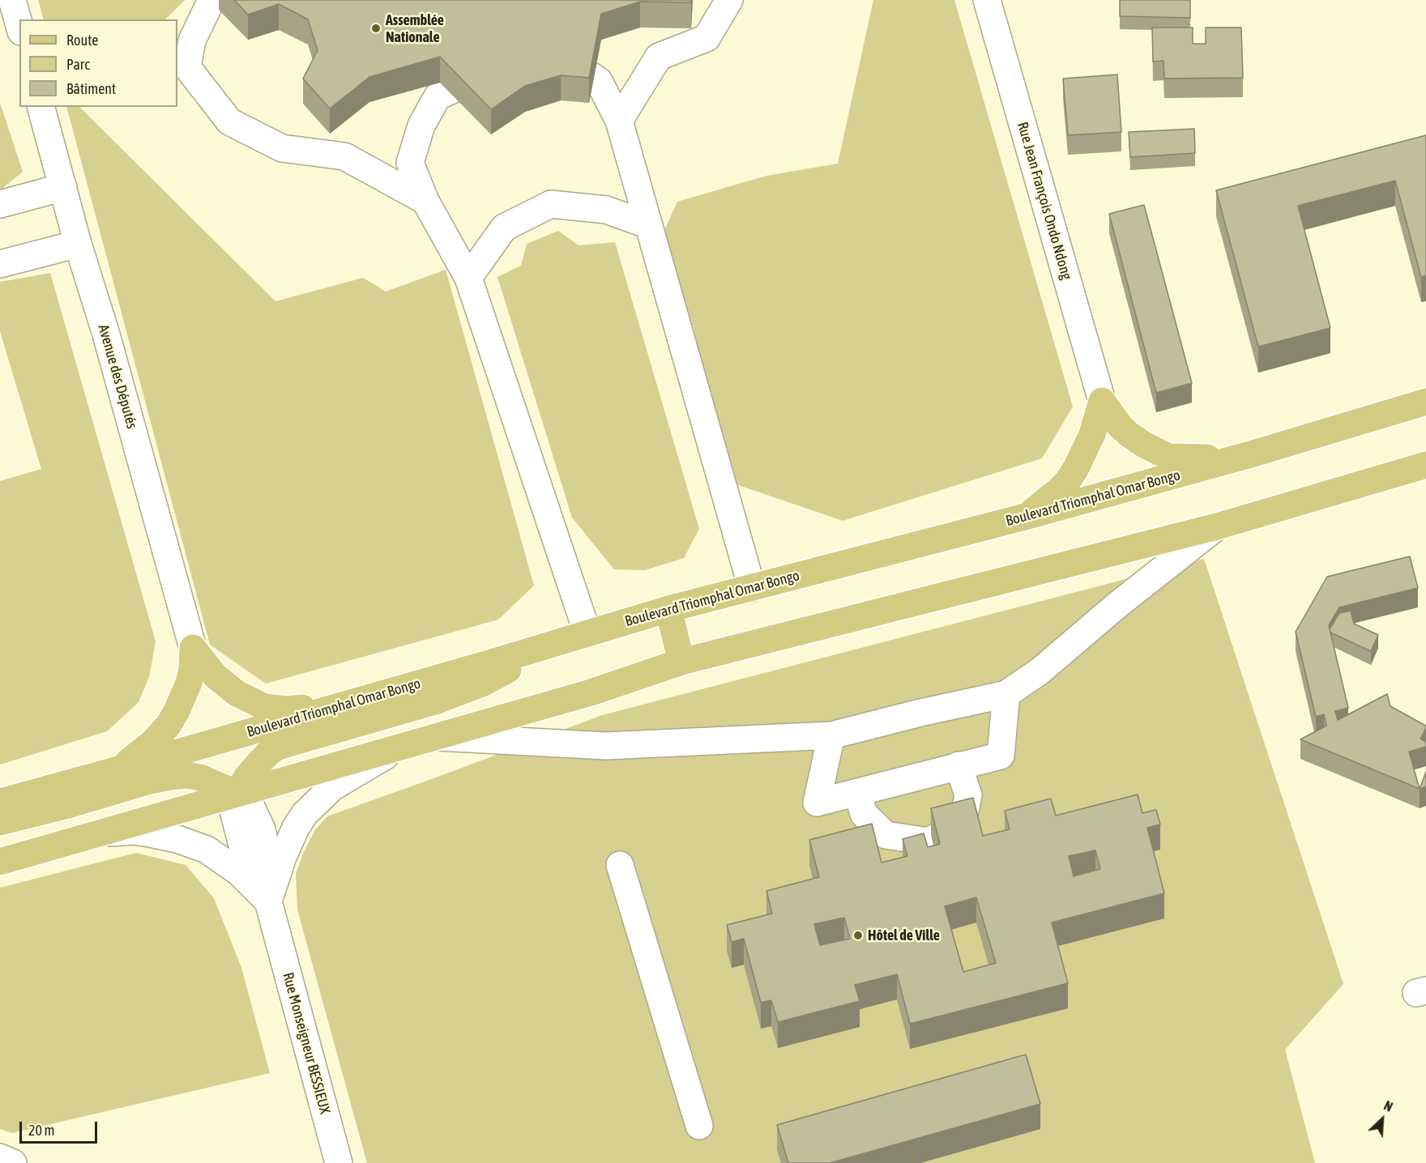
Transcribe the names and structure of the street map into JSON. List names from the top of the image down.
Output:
{
  "streets": {
    "main road": ["Boulevard Triomphal Omar Bongo"],
    "street": ["Rue Jean François Ondo Ndong", "Avenue des Députés", "Rue Monseigneur BESSIEUX"]
  },
  "places": ["Assemblée Nationale", "Hôtel de Ville"],
  "legend": ["Route", "Parc", "Bâtiment"],
  "scale_bar": "20 m",
  "north": "top right"
}
